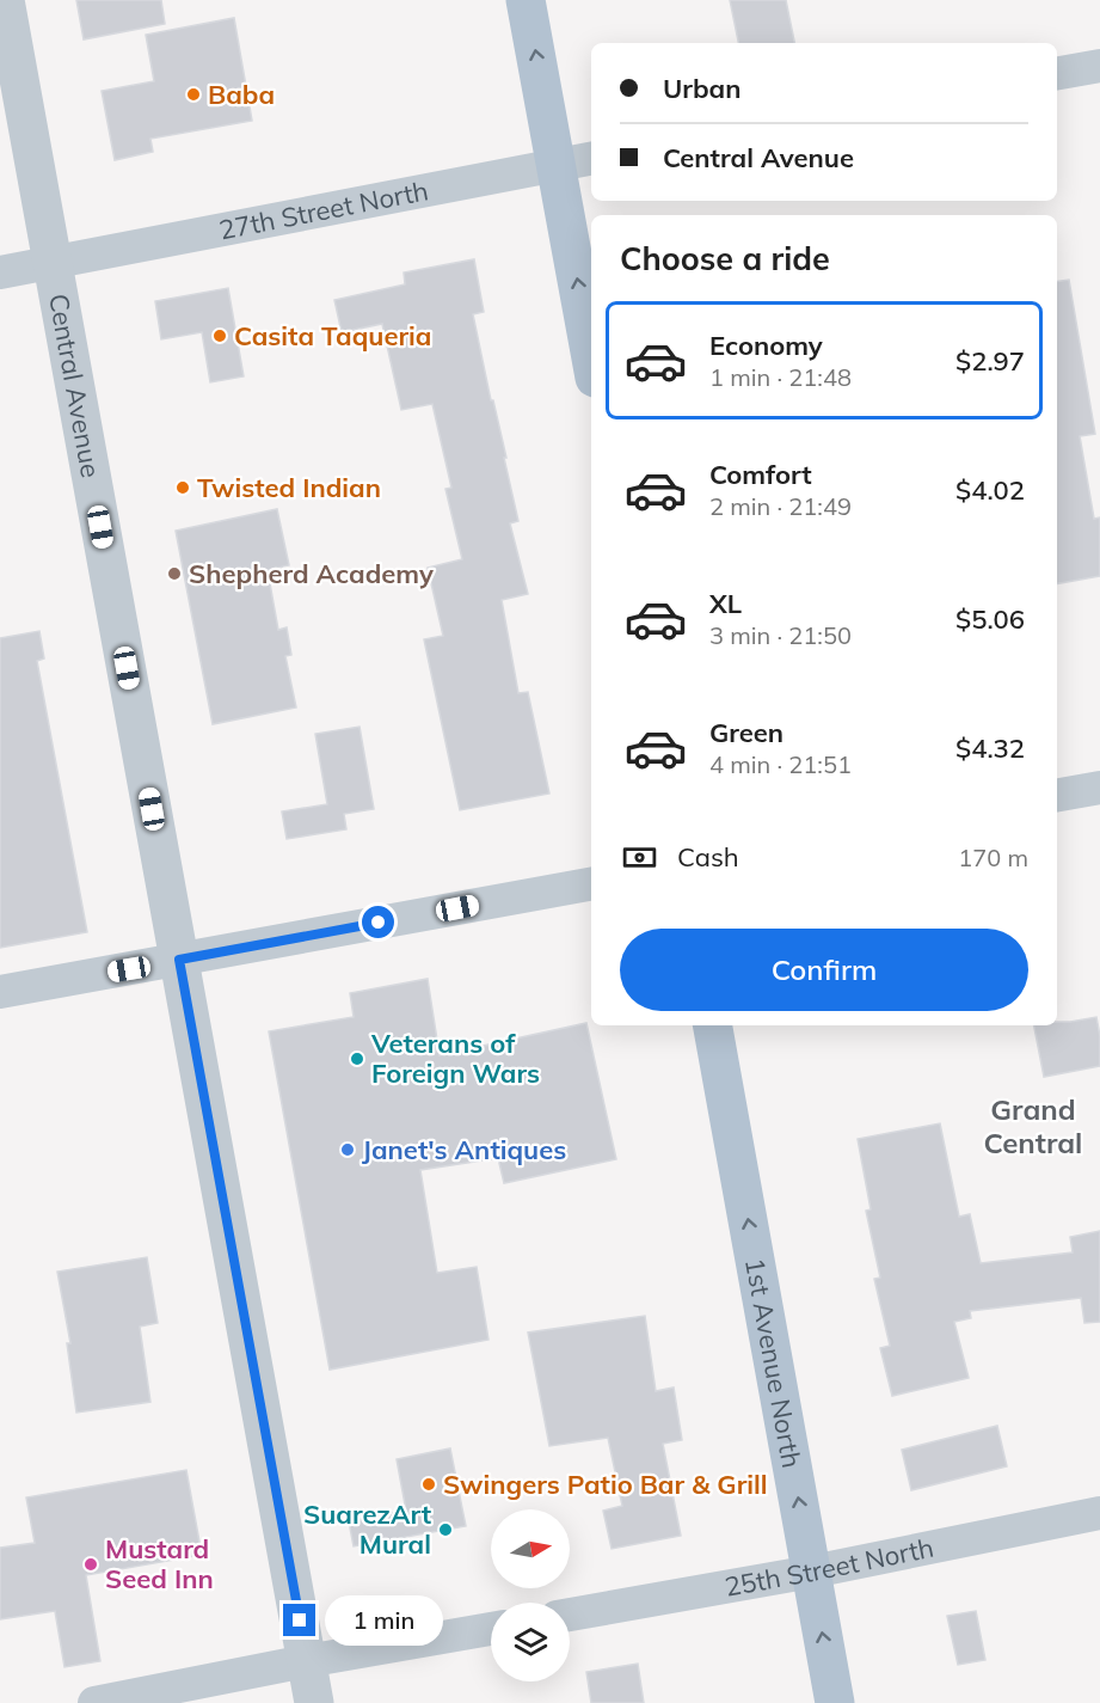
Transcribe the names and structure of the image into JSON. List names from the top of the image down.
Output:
{
  "streets": {
    "main road": ["1st Avenue North"],
    "street": ["27th Street North", "Central Avenue", "25th Street North"]
  },
  "crossings": [
    ["27th Street North", "Central Avenue"],
    ["1st Avenue North", "25th Street North"]
  ],
  "one_way": ["1st Avenue North"],
  "districts": ["Grand Central"],
  "places": [
    "Baba",
    "Casita Taqueria",
    "Twisted Indian",
    "Shepherd Academy",
    "Veterans of Foreign Wars",
    "Janet's Antiques",
    "Swingers Patio Bar & Grill",
    "SuarezArt Mural",
    "Mustard Seed Inn"
  ],
  "north": "right",
  "page": {
    "banner": ["Urban", "Central Avenue"],
    "heading": "Choose a ride",
    "list": [
      {
        "name": "Economy",
        "note": "1 min · 21:48",
        "value": "$2.97"
      },
      {
        "name": "Comfort",
        "note": "2 min · 21:49",
        "value": "$4.02"
      },
      {
        "name": "XL",
        "note": "3 min · 21:50",
        "value": "$5.06"
      },
      {
        "name": "Green",
        "note": "4 min · 21:51",
        "value": "$4.32"
      }
    ],
    "pay": ["Cash", "170 m"],
    "buttons": "Confirm",
    "bubble": "1 min"
  }
}
